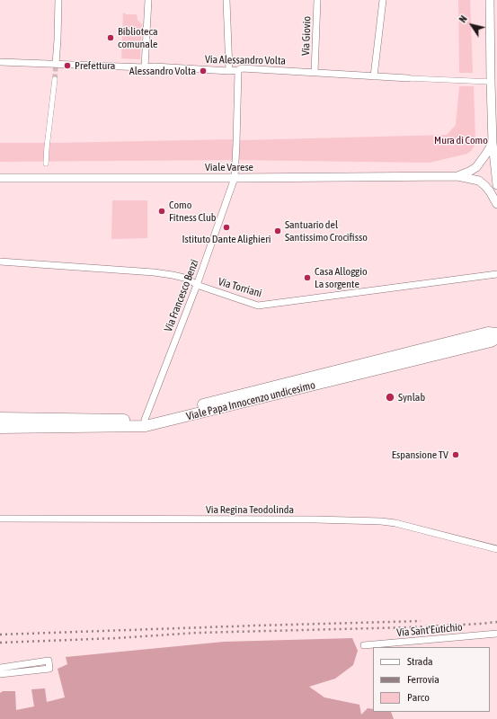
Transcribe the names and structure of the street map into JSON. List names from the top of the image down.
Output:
{
  "streets": {
    "main road": ["Viale Papa Innocenzo undicesimo"],
    "street": [
      "Via Giovio",
      "Via Alessandro Volta",
      "Viale Varese",
      "Via Torriani",
      "Via Francesco Benzi",
      "Via Regina Teodolinda",
      "Via Sant'Eutichio"
    ]
  },
  "crossings": [
    ["Via Giovio", "Via Alessandro Volta"],
    ["Via Alessandro Volta", "Via Francesco Benzi"],
    ["Viale Varese", "Via Francesco Benzi"],
    ["Via Torriani", "Via Francesco Benzi"],
    ["Via Francesco Benzi", "Viale Papa Innocenzo undicesimo"]
  ],
  "parks": ["Mura di Como"],
  "places": [
    "Biblioteca comunale",
    "Prefettura",
    "Alessandro Volta",
    "Como Fitness Club",
    "Istituto Dante Alighieri",
    "Santuario del Santissimo Crocifisso",
    "Casa Alloggio La sorgente",
    "Synlab",
    "Espansione TV"
  ],
  "legend": ["Strada", "Ferrovia", "Parco"],
  "north": "top left"
}
